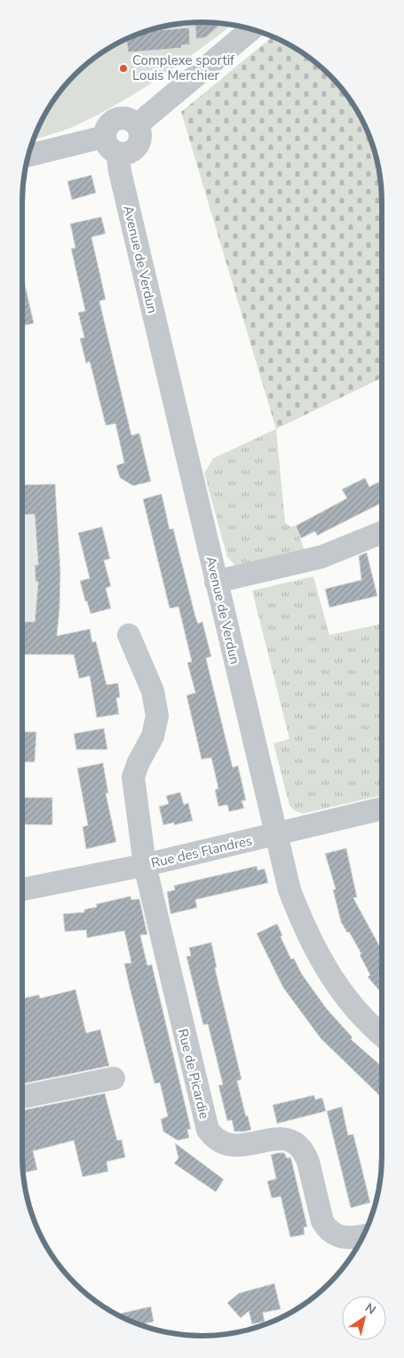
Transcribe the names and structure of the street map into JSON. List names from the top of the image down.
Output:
{
  "streets": {
    "street": ["Avenue de Verdun", "Rue des Flandres", "Rue de Picardie"]
  },
  "crossings": [
    ["Avenue de Verdun", "Rue des Flandres"],
    ["Rue des Flandres", "Rue de Picardie"]
  ],
  "places": ["Complexe sportif Louis Merchier"],
  "north": "top right"
}
